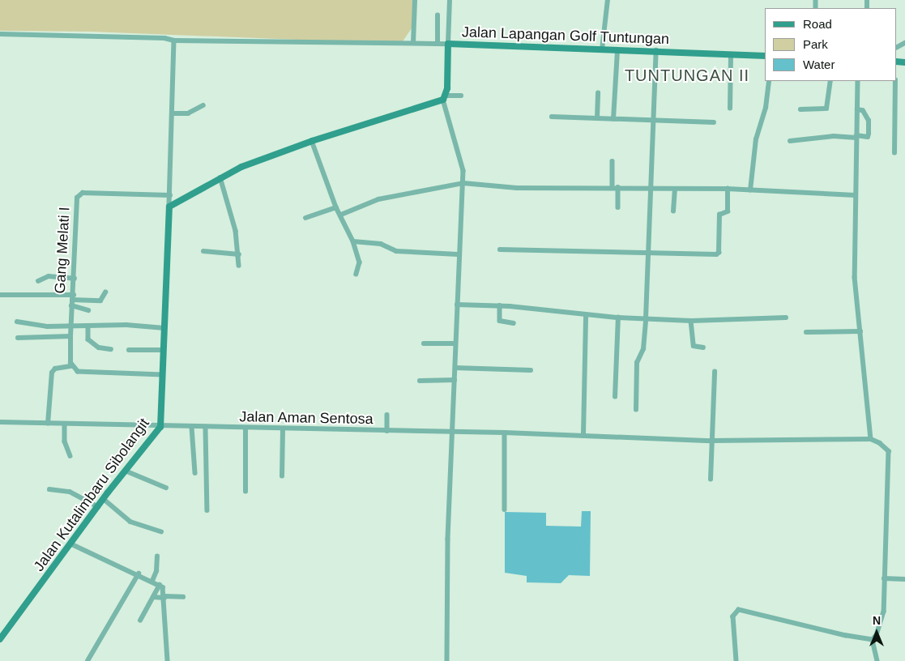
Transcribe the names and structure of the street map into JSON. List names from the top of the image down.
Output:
{
  "streets": {
    "street": [
      "Jalan Lapangan Golf Tuntungan",
      "Gang Melati I",
      "Jalan Aman Sentosa",
      "Jalan Kutalimbaru Sibolangit"
    ]
  },
  "crossings": [
    ["Jalan Aman Sentosa", "Jalan Kutalimbaru Sibolangit"]
  ],
  "districts": ["TUNTUNGAN II"],
  "legend": ["Road", "Park", "Water"],
  "north": "top"
}
